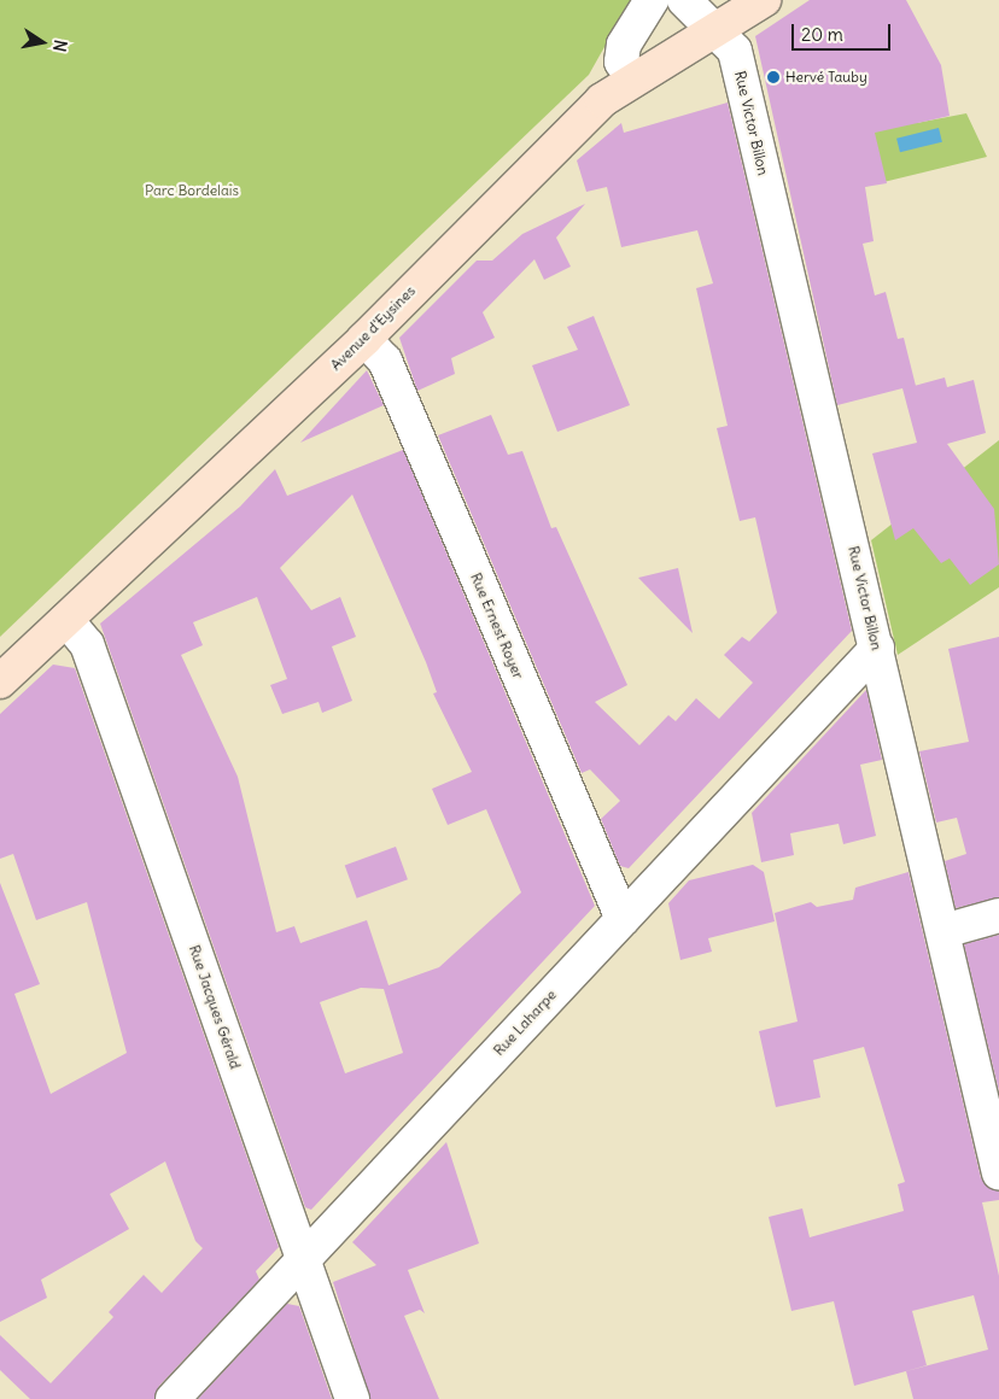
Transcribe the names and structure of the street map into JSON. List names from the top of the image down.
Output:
{
  "streets": {
    "street": [
      "Rue Victor Billon",
      "Avenue d'Eysines",
      "Rue Ernest Royer",
      "Rue Jacques Gérald",
      "Rue Laharpe"
    ]
  },
  "crossings": [
    ["Rue Victor Billon", "Avenue d'Eysines"],
    ["Rue Victor Billon", "Rue Laharpe"],
    ["Avenue d'Eysines", "Rue Ernest Royer"],
    ["Avenue d'Eysines", "Rue Jacques Gérald"],
    ["Rue Ernest Royer", "Rue Laharpe"],
    ["Rue Jacques Gérald", "Rue Laharpe"]
  ],
  "parks": ["Parc Bordelais"],
  "places": ["Hervé Tauby"],
  "scale_bar": "20 m",
  "north": "right"
}
